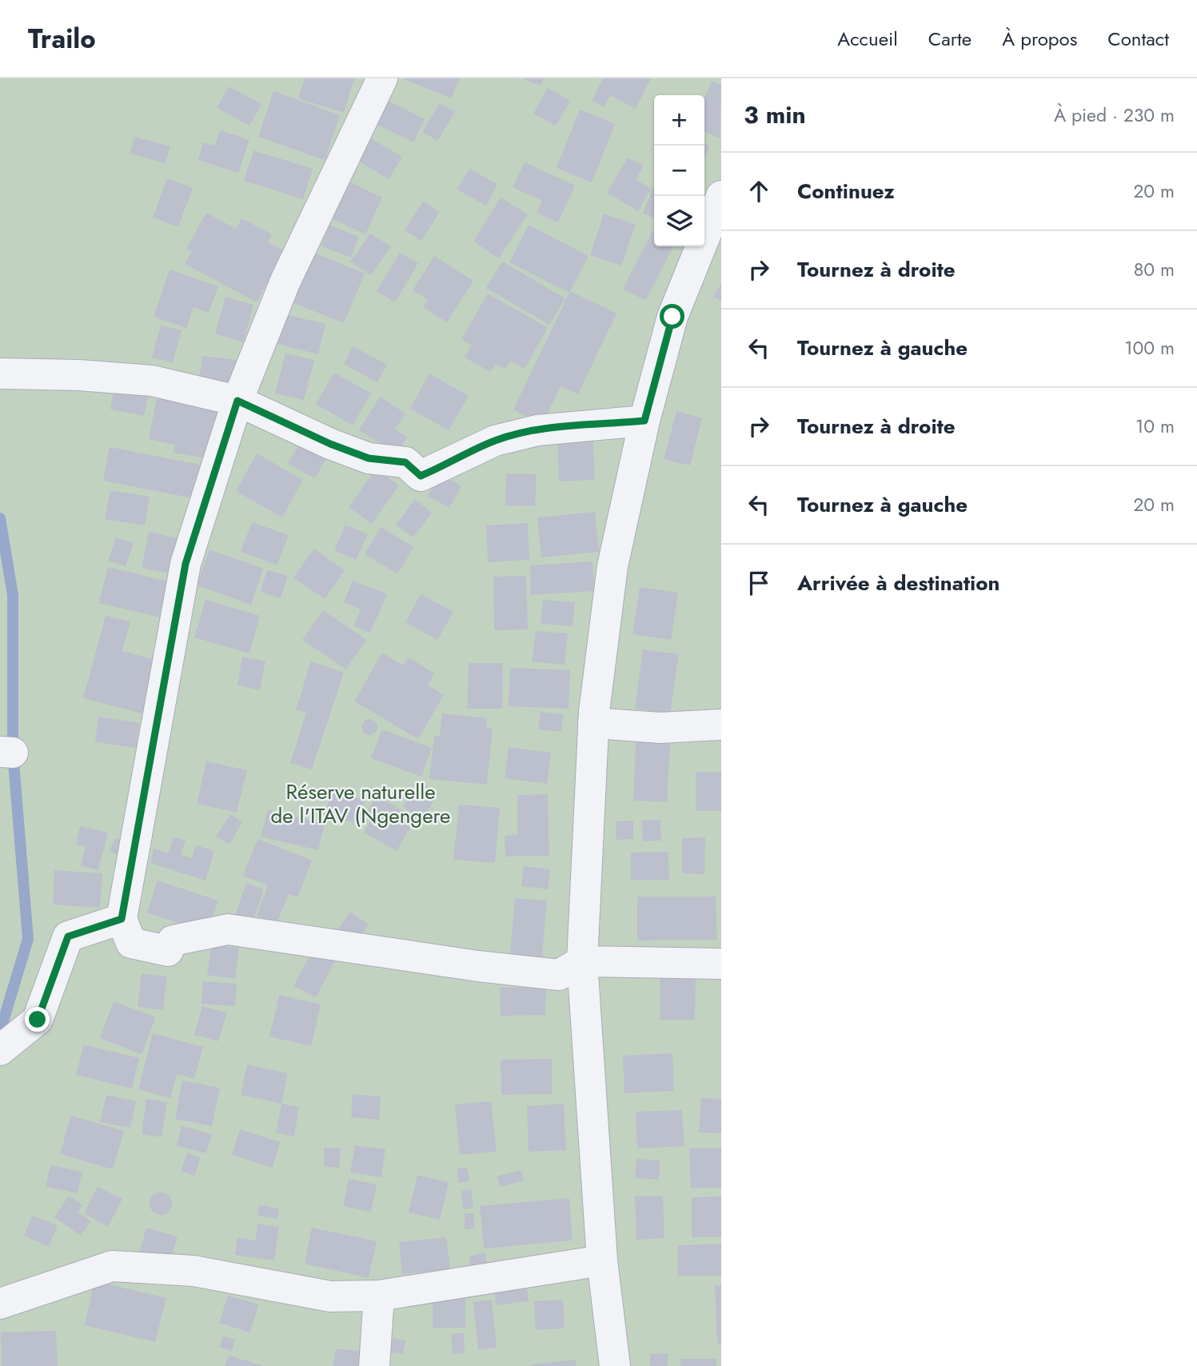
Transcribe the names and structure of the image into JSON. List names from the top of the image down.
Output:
{
  "parks": ["Réserve naturelle de l'ITAV (Ngengere"],
  "page": {
    "header": "Trailo",
    "nav": [
      "Accueil",
      "Carte",
      "À propos",
      "Contact"
    ],
    "heading": ["3 min", "À pied · 230 m"],
    "map_buttons": ["+", "−"],
    "list": [
      ["Continuez", "20 m"],
      ["Tournez à droite", "80 m"],
      ["Tournez à gauche", "100 m"],
      ["Tournez à droite", "10 m"],
      ["Tournez à gauche", "20 m"],
      "Arrivée à destination"
    ]
  }
}
